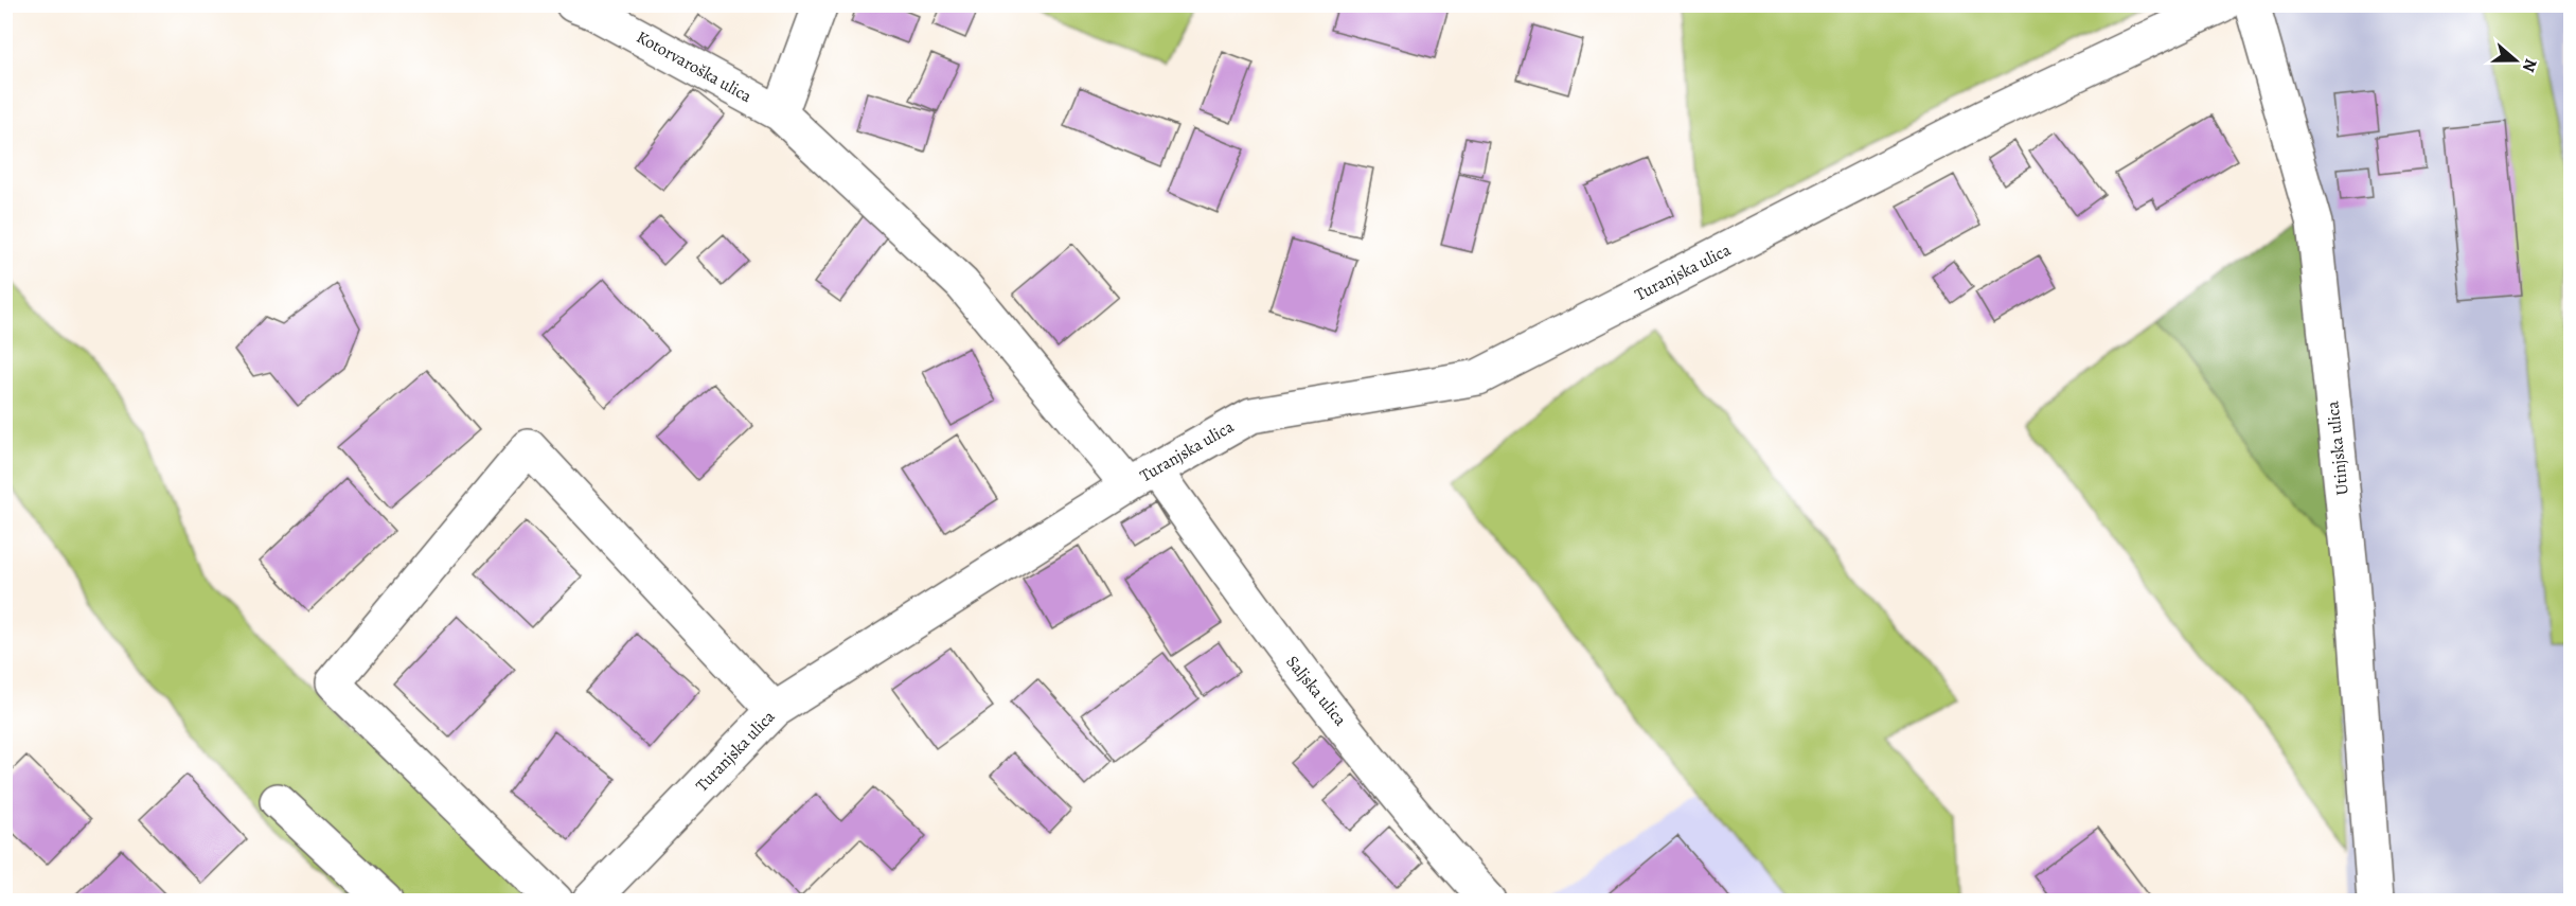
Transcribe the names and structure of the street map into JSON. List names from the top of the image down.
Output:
{
  "streets": {
    "street": [
      "Kotorvaroška ulica",
      "Turanjska ulica",
      "Utinjska ulica",
      "Saljska ulica"
    ]
  },
  "crossings": [
    ["Kotorvaroška ulica", "Turanjska ulica"],
    ["Turanjska ulica", "Saljska ulica"]
  ],
  "north": "right"
}
